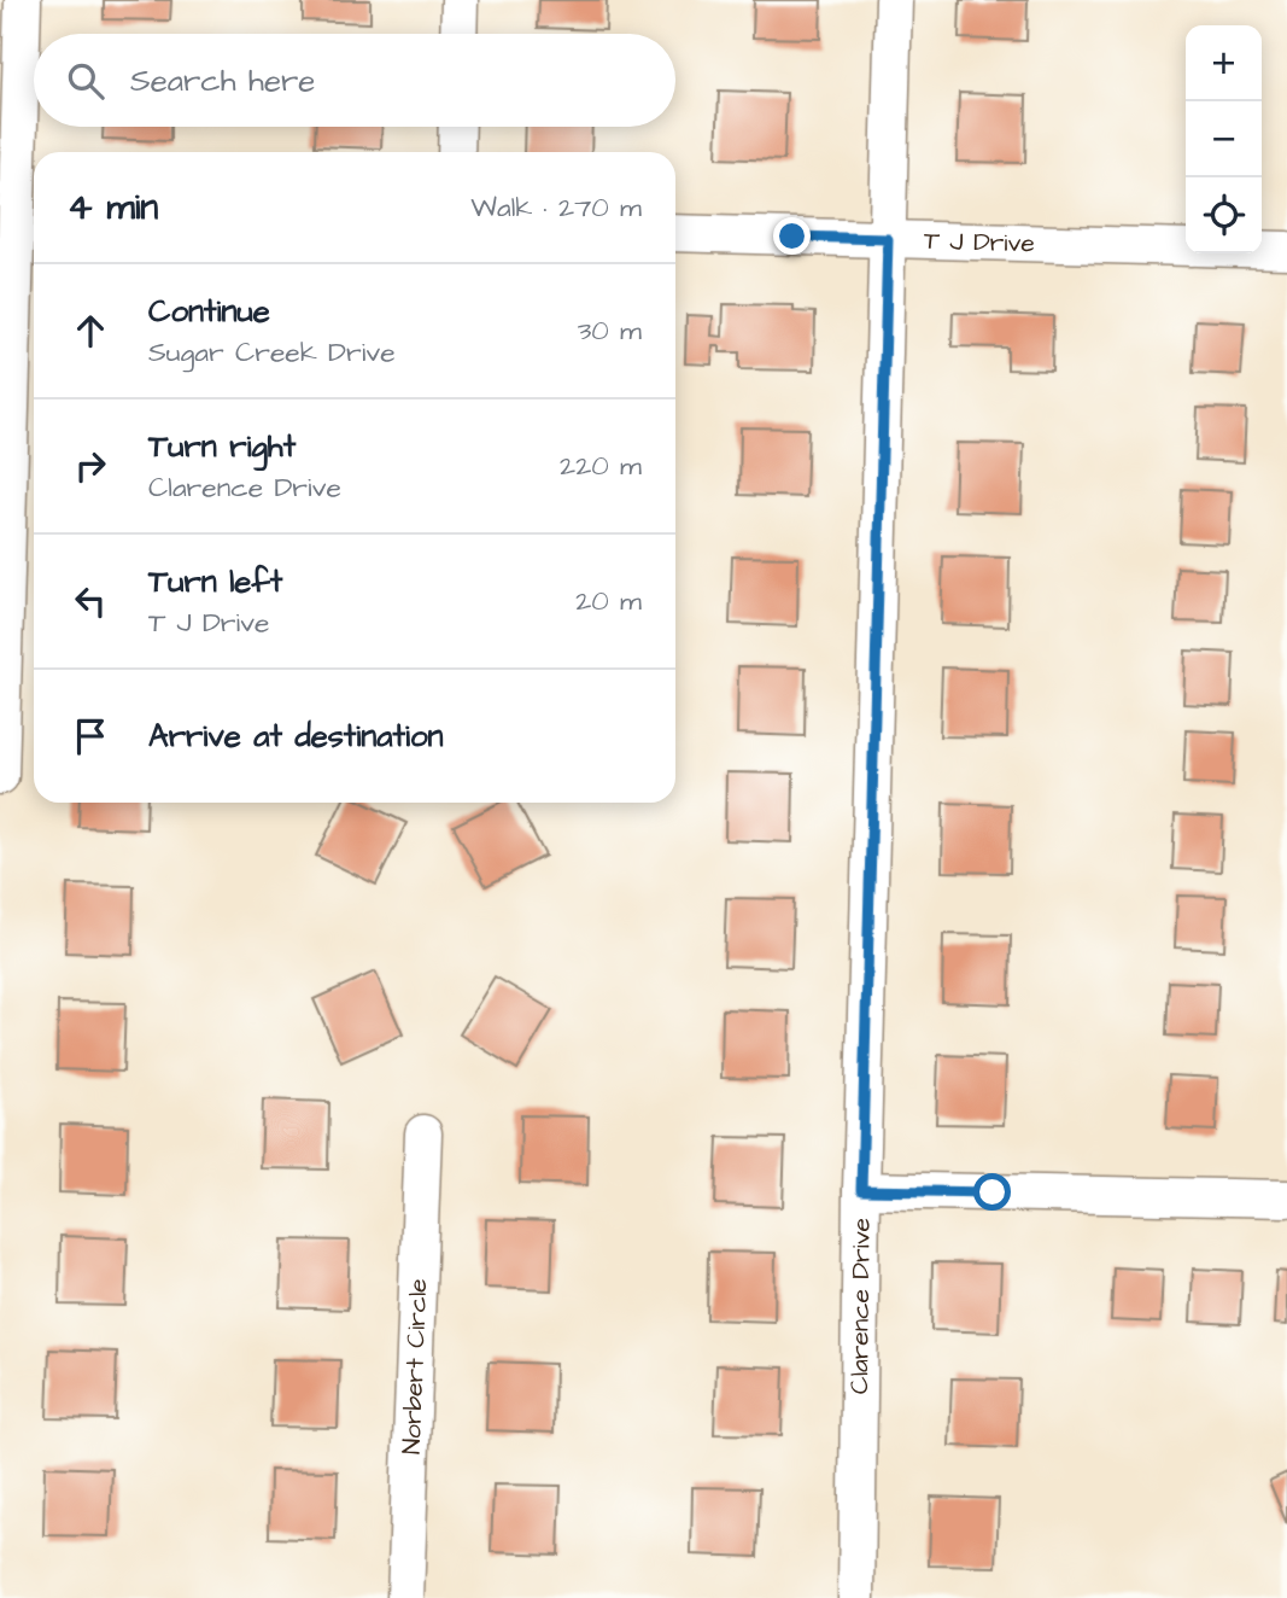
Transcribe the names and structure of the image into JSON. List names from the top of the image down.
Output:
{
  "streets": {
    "street": ["T J Drive", "Clarence Drive", "Norbert Circle"]
  },
  "crossings": [
    ["T J Drive", "Clarence Drive"]
  ],
  "page": {
    "map_buttons": ["+", "−"],
    "search": "Search here",
    "heading": ["4 min", "Walk · 270 m"],
    "list": [
      ["Continue", "Sugar Creek Drive", "30 m"],
      ["Turn right", "Clarence Drive", "220 m"],
      ["Turn left", "T J Drive", "20 m"],
      "Arrive at destination"
    ]
  }
}
